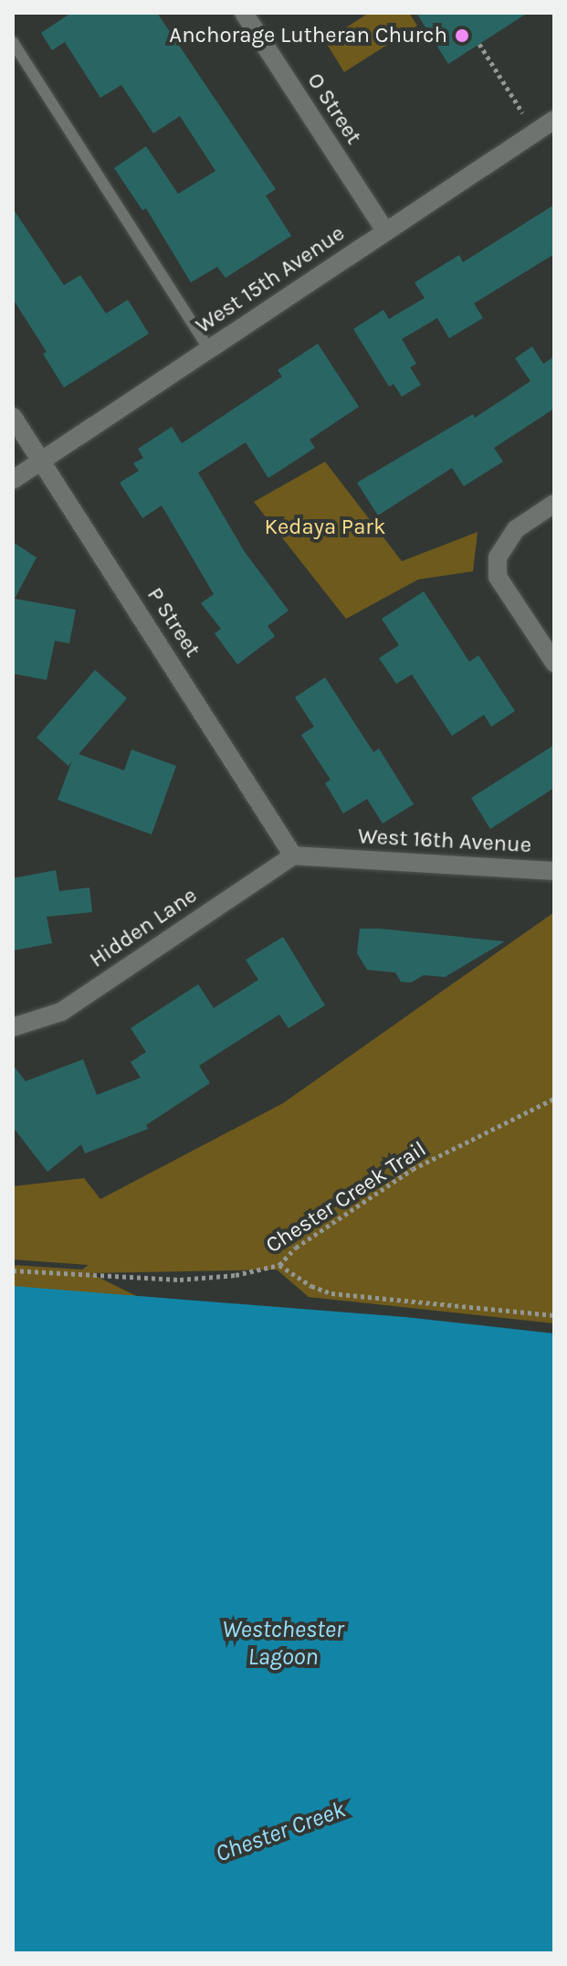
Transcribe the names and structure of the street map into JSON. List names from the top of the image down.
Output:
{
  "streets": {
    "street": [
      "O Street",
      "West 15th Avenue",
      "P Street",
      "West 16th Avenue",
      "Hidden Lane"
    ],
    "path": ["Chester Creek Trail"]
  },
  "crossings": [
    ["O Street", "West 15th Avenue"],
    ["West 15th Avenue", "P Street"],
    ["P Street", "West 16th Avenue"],
    ["P Street", "Hidden Lane"],
    ["West 16th Avenue", "Hidden Lane"]
  ],
  "water": ["Westchester Lagoon", "Chester Creek"],
  "parks": ["Kedaya Park"],
  "places": ["Anchorage Lutheran Church"]
}
